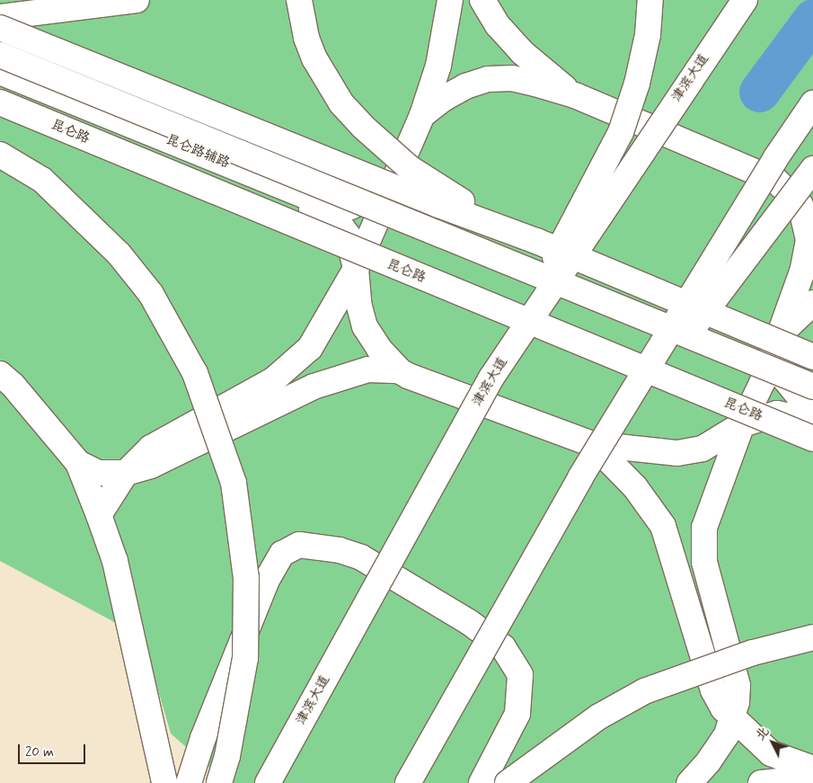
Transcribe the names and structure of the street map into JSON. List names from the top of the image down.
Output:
{
  "streets": {
    "main road": ["津滨大道", "昆仑路", "昆仑路辅路"]
  },
  "scale_bar": "20 m",
  "north": "top left"
}
